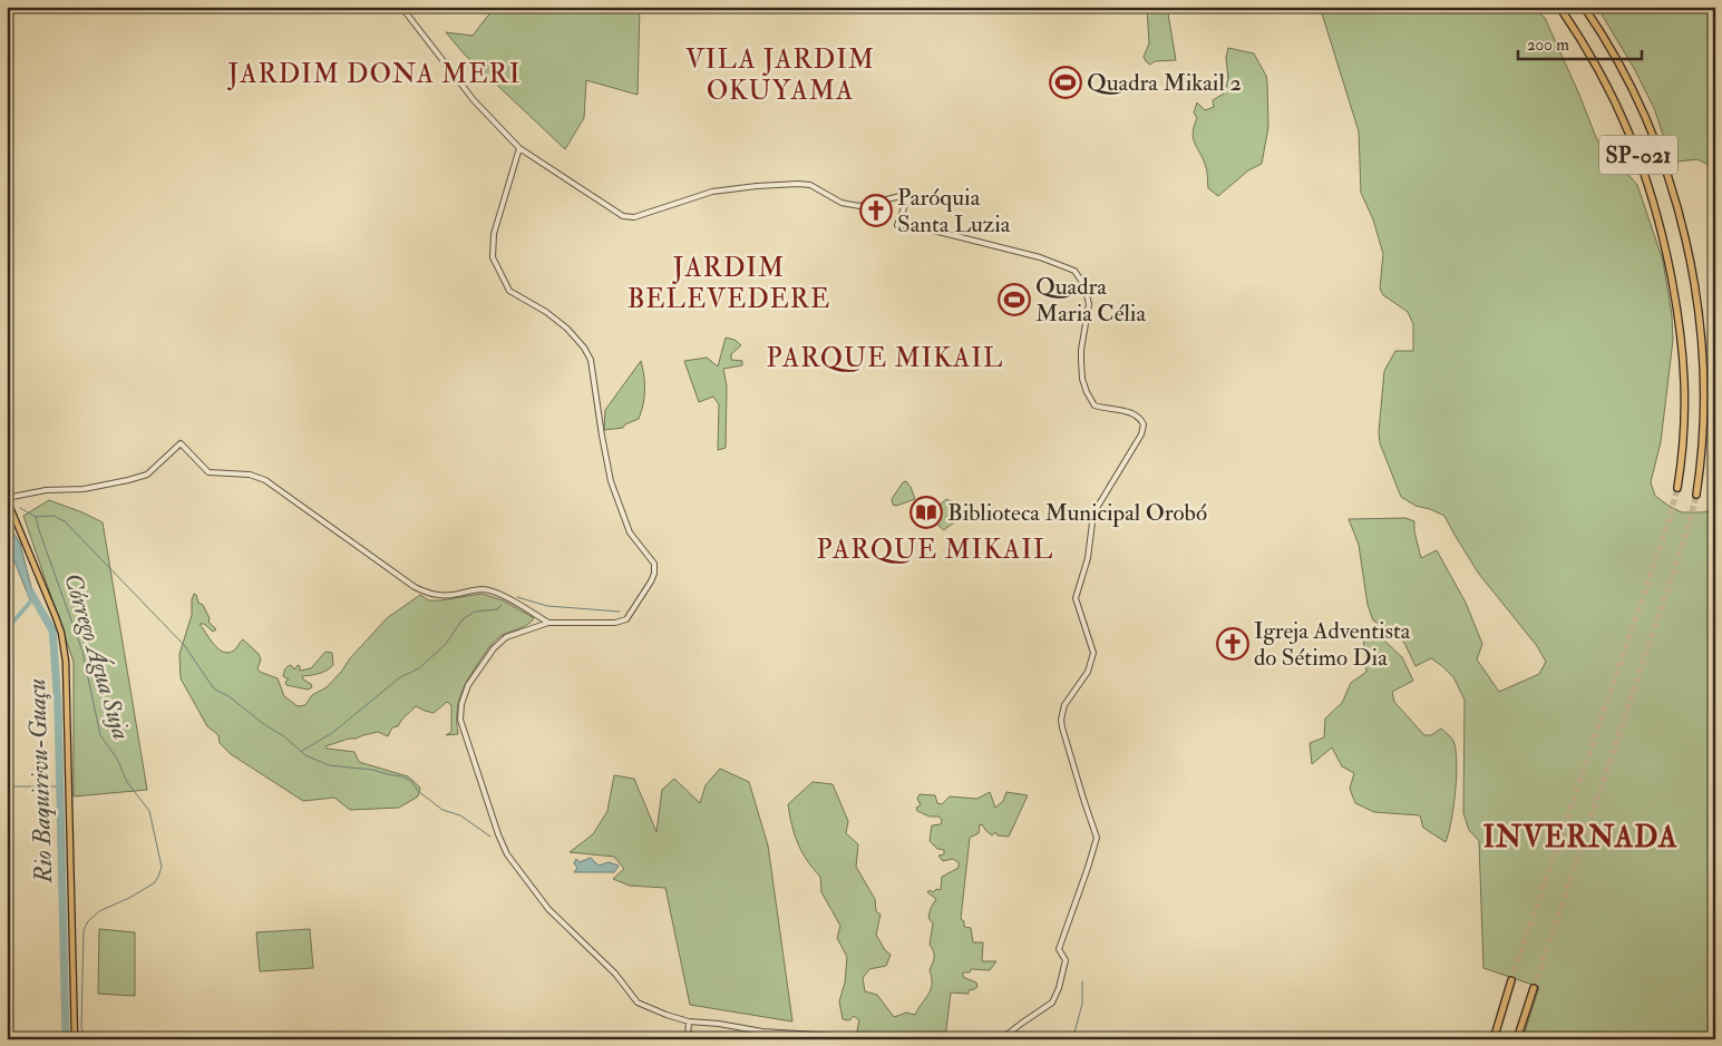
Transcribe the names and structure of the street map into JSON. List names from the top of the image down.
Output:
{
  "streets": {
    "highway": ["SP-021"]
  },
  "districts": [
    "VILA JARDIM OKUYAMA",
    "JARDIM DONA MERI",
    "JARDIM BELEVEDERE",
    "PARQUE MIKAIL",
    "PARQUE MIKAIL",
    "INVERNADA"
  ],
  "water": ["Córrego Água Suja", "Rio Baquirivu-Guaçu"],
  "places": {
    "sports": ["Quadra Mikail 2", "Quadra Maria Célia"],
    "church": ["Paróquia Santa Luzia", "Igreja Adventista do Sétimo Dia"],
    "library": ["Biblioteca Municipal Orobó"]
  },
  "scale_bar": "200 m"
}
